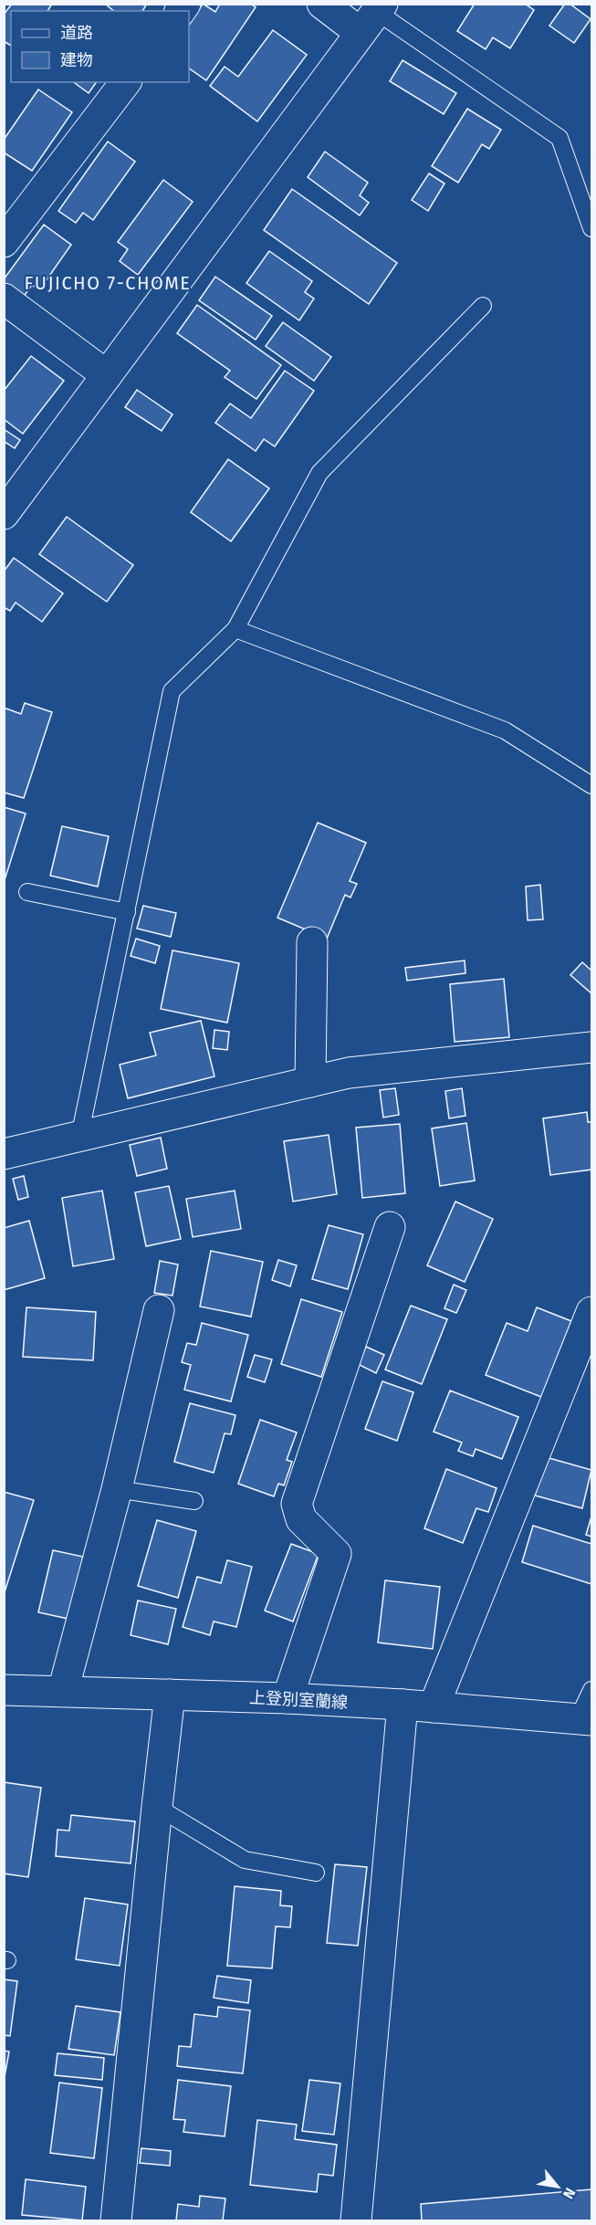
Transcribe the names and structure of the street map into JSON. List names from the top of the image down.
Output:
{
  "streets": {
    "street": ["上登別室蘭線"]
  },
  "districts": ["FUJICHO 7-CHOME"],
  "legend": ["道路", "建物"],
  "north": "bottom right"
}
